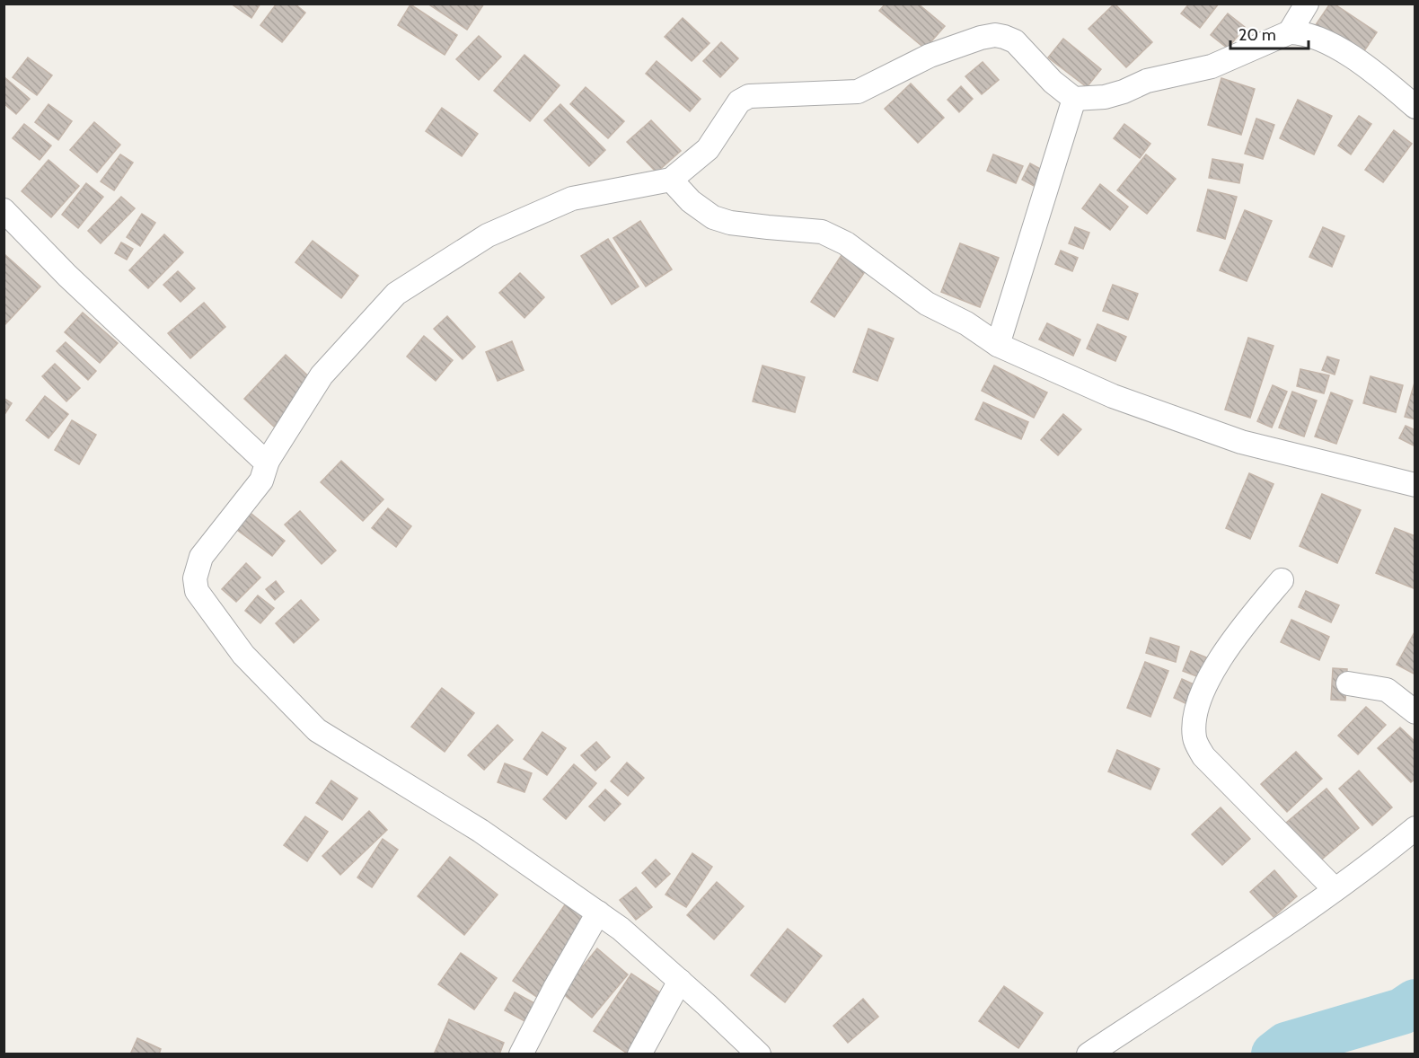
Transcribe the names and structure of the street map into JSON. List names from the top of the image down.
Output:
{
  "scale_bar": "20 m"
}
